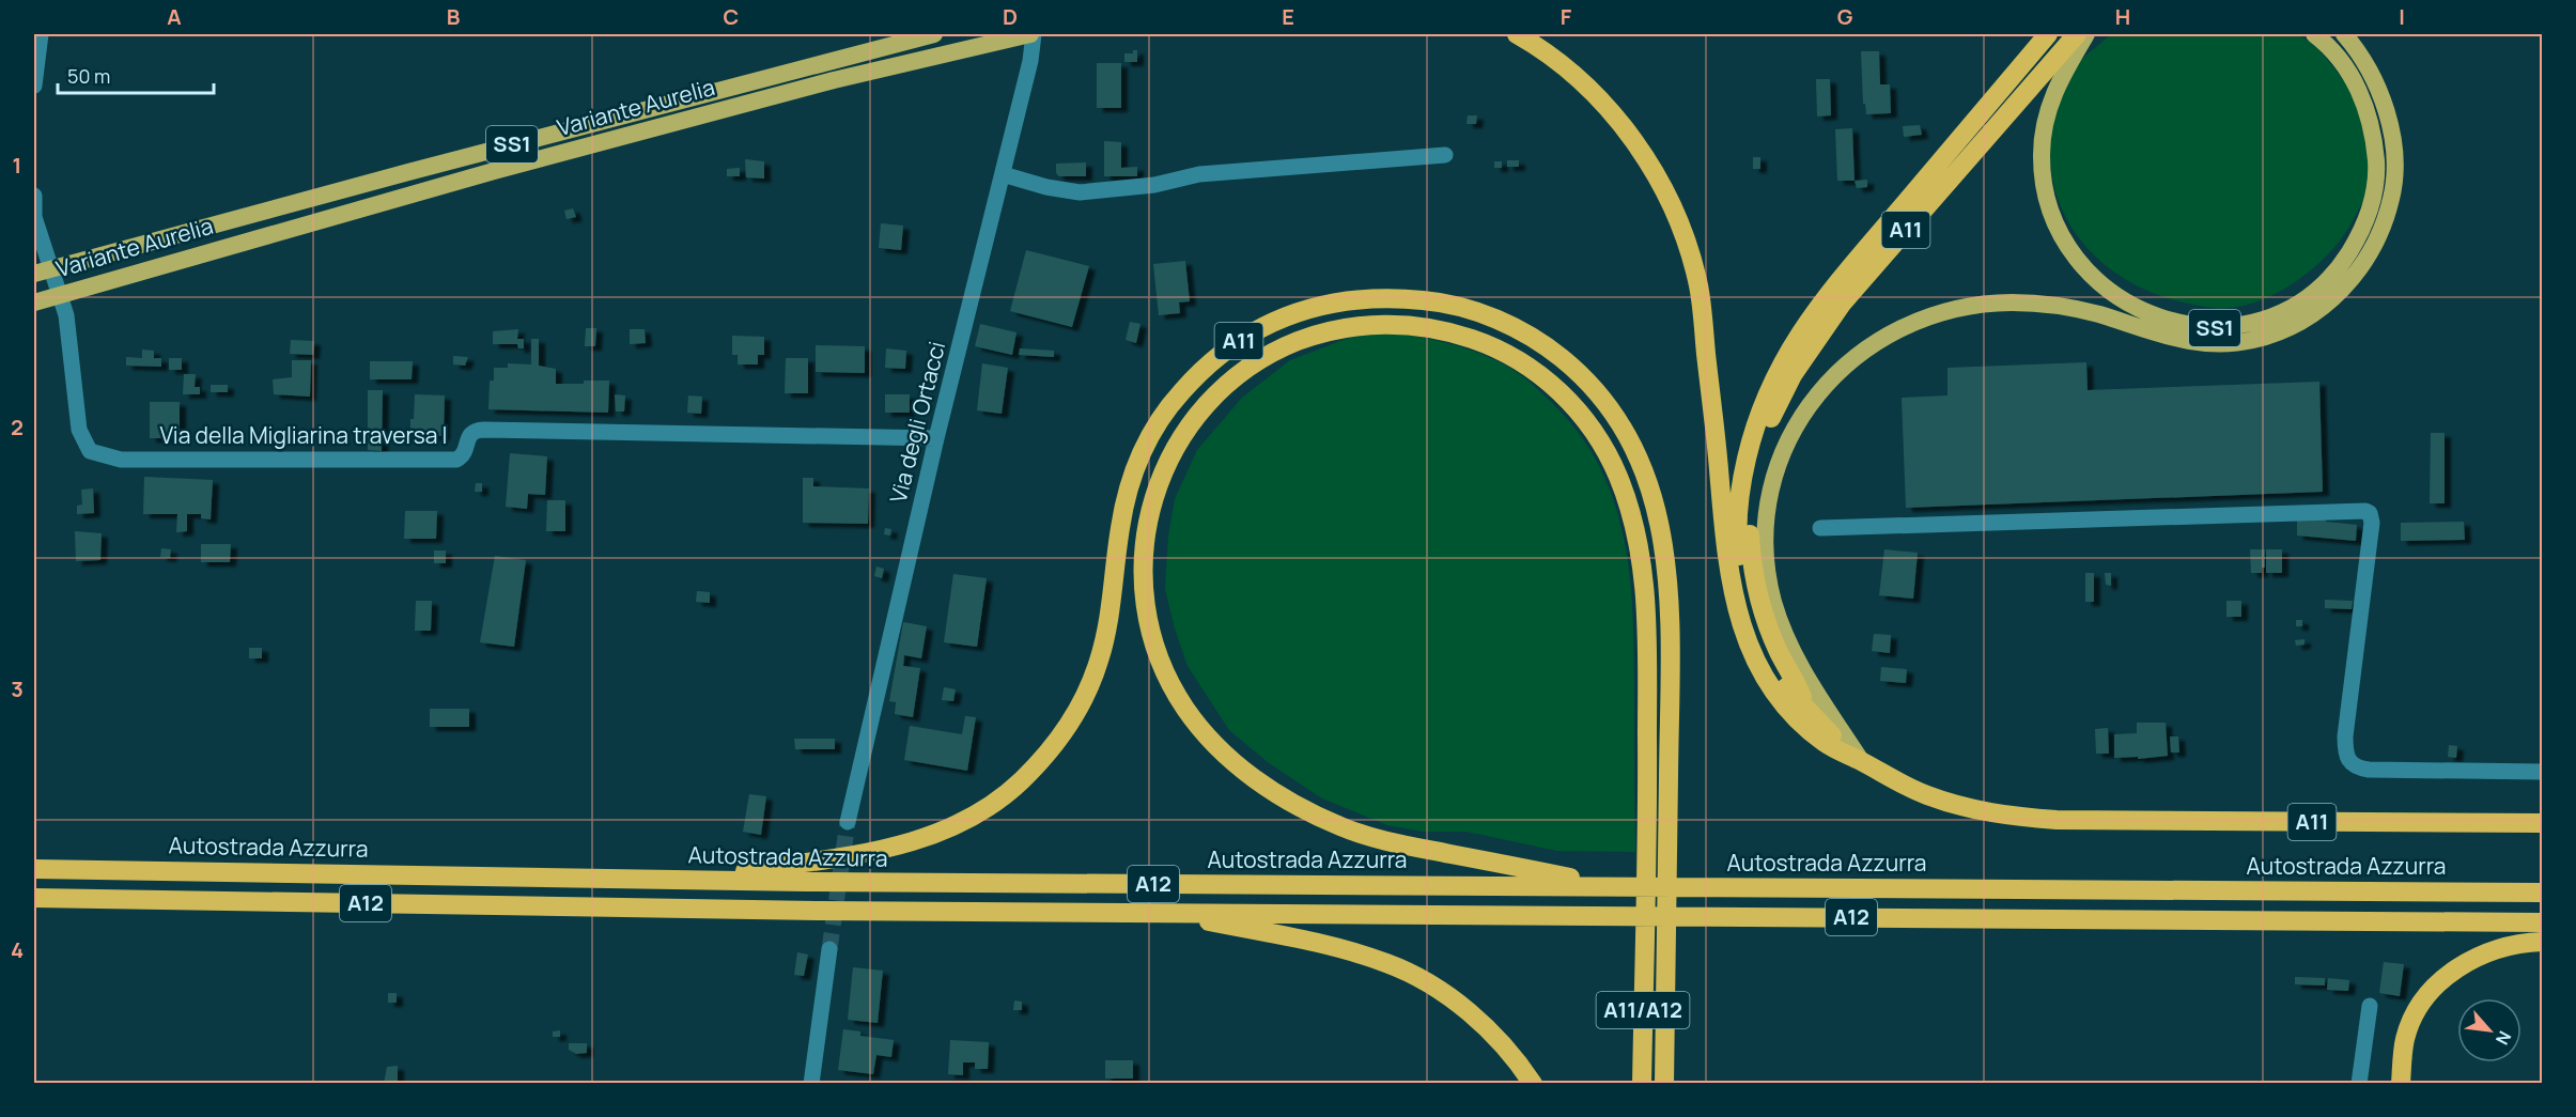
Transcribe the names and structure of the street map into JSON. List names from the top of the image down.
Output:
{
  "streets": {
    "highway": [
      "Variante Aurelia",
      "SS1",
      "A11",
      "Autostrada Azzurra",
      "A12",
      "A11/A12"
    ],
    "street": ["Via degli Ortacci", "Via della Migliarina traversa I"]
  },
  "crossings": [
    ["Variante Aurelia", "Via degli Ortacci"],
    ["A11", "Autostrada Azzurra"],
    ["Via degli Ortacci", "Via della Migliarina traversa I"],
    ["Autostrada Azzurra", "A11/A12"]
  ],
  "scale_bar": "50 m",
  "north": "bottom right",
  "grid": {
    "columns": [
      "A",
      "B",
      "C",
      "D",
      "E",
      "F",
      "G",
      "H",
      "I"
    ],
    "rows": [
      "1",
      "2",
      "3",
      "4"
    ]
  }
}
